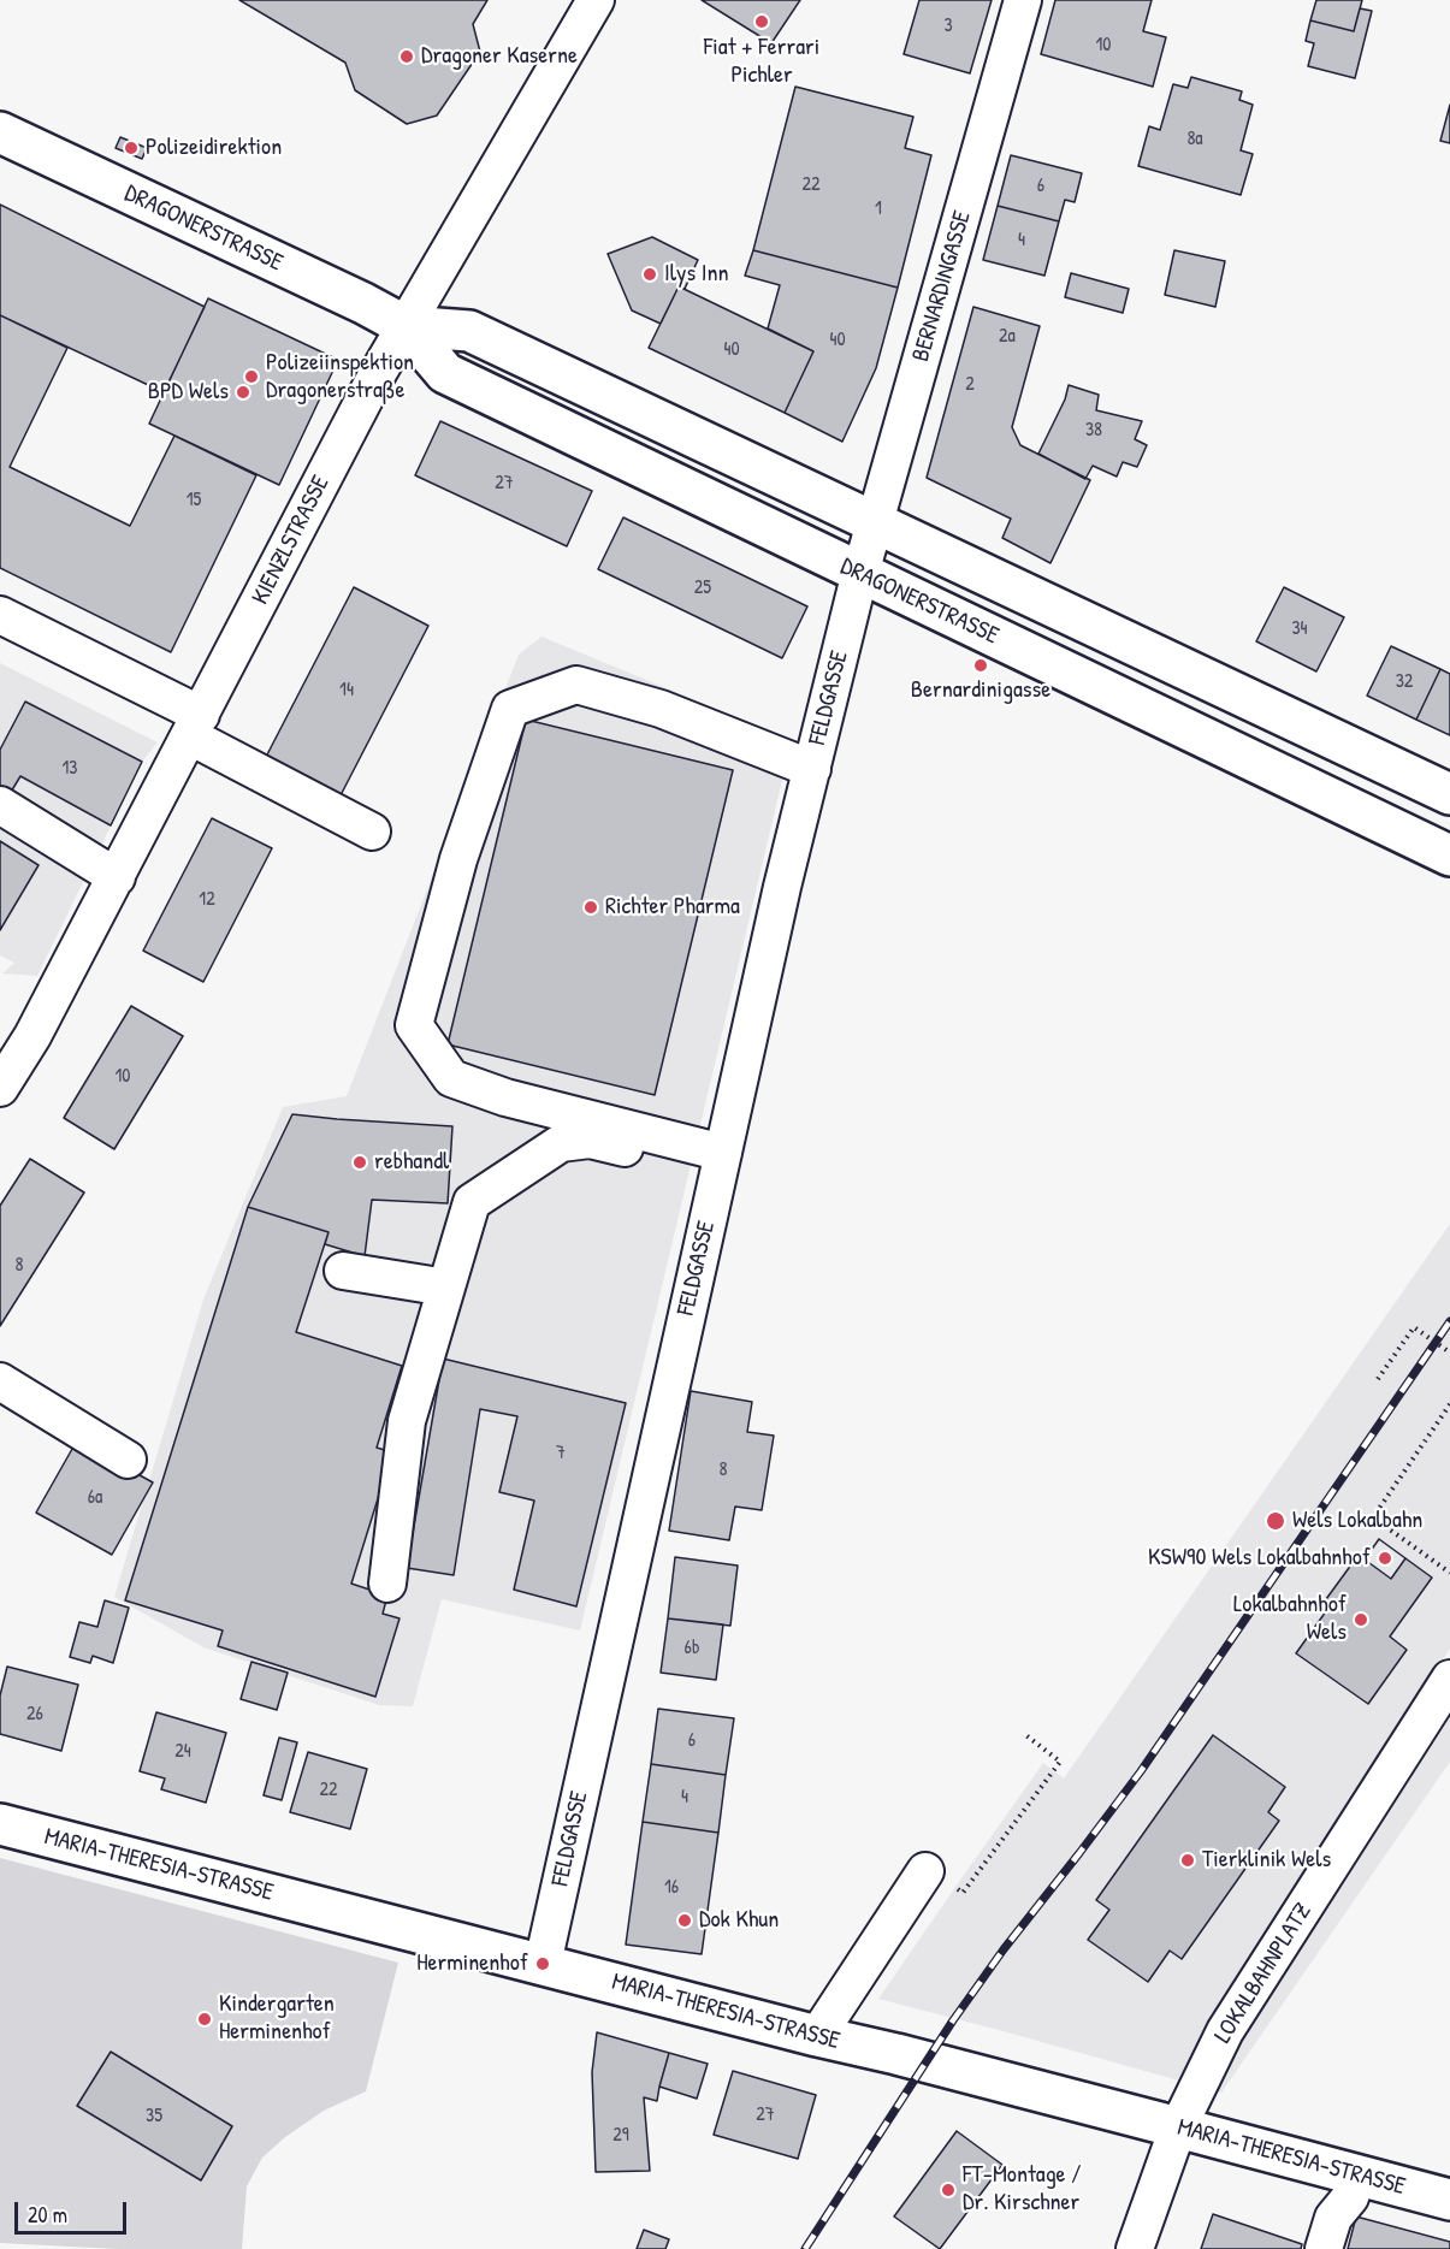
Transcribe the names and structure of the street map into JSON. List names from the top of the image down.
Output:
{
  "streets": {
    "main road": ["DRAGONERSTRASSE", "MARIA-THERESIA-STRASSE"],
    "street": [
      "BERNARDINGASSE",
      "KIENZLSTRASSE",
      "FELDGASSE",
      "LOKALBAHNPLATZ"
    ]
  },
  "crossings": [
    ["DRAGONERSTRASSE", "BERNARDINGASSE"],
    ["DRAGONERSTRASSE", "KIENZLSTRASSE"],
    ["DRAGONERSTRASSE", "FELDGASSE"],
    ["BERNARDINGASSE", "FELDGASSE"],
    ["FELDGASSE", "MARIA-THERESIA-STRASSE"],
    ["MARIA-THERESIA-STRASSE", "LOKALBAHNPLATZ"]
  ],
  "places": [
    "Fiat + Ferrari Pichler",
    "Dragoner Kaserne",
    "Polizeidirektion",
    "Ilys Inn",
    "Polizeiinspektion Dragonerstraße",
    "BPD Wels",
    "Bernardinigasse",
    "Richter Pharma",
    "rebhandl",
    "Wels Lokalbahn",
    "KSW90 Wels Lokalbahnhof",
    "Lokalbahnhof Wels",
    "Tierklinik Wels",
    "Dok Khun",
    "Herminenhof",
    "Kindergarten Herminenhof",
    "FT-Montage / Dr. Kirschner"
  ],
  "house_numbers": [
    "3",
    "10",
    "8a",
    "22",
    "6",
    "1",
    "4",
    "2a",
    "40",
    "40",
    "2",
    "38",
    "27",
    "15",
    "25",
    "34",
    "32",
    "14",
    "13",
    "12",
    "10",
    "8",
    "7",
    "8",
    "6a",
    "6b",
    "26",
    "6",
    "24",
    "22",
    "4",
    "16",
    "27",
    "35",
    "29"
  ],
  "scale_bar": "20 m"
}
